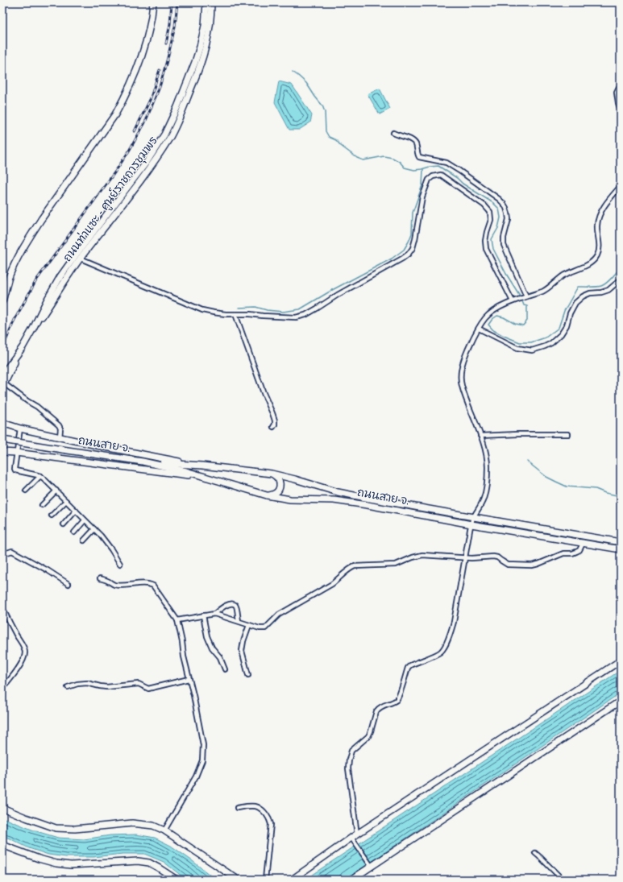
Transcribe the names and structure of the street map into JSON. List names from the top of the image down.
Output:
{
  "streets": {
    "main road": ["ถนนท่าแซะ - ศูนย์ราชการชุมพร", "ถนนสาย จ."]
  }
}
